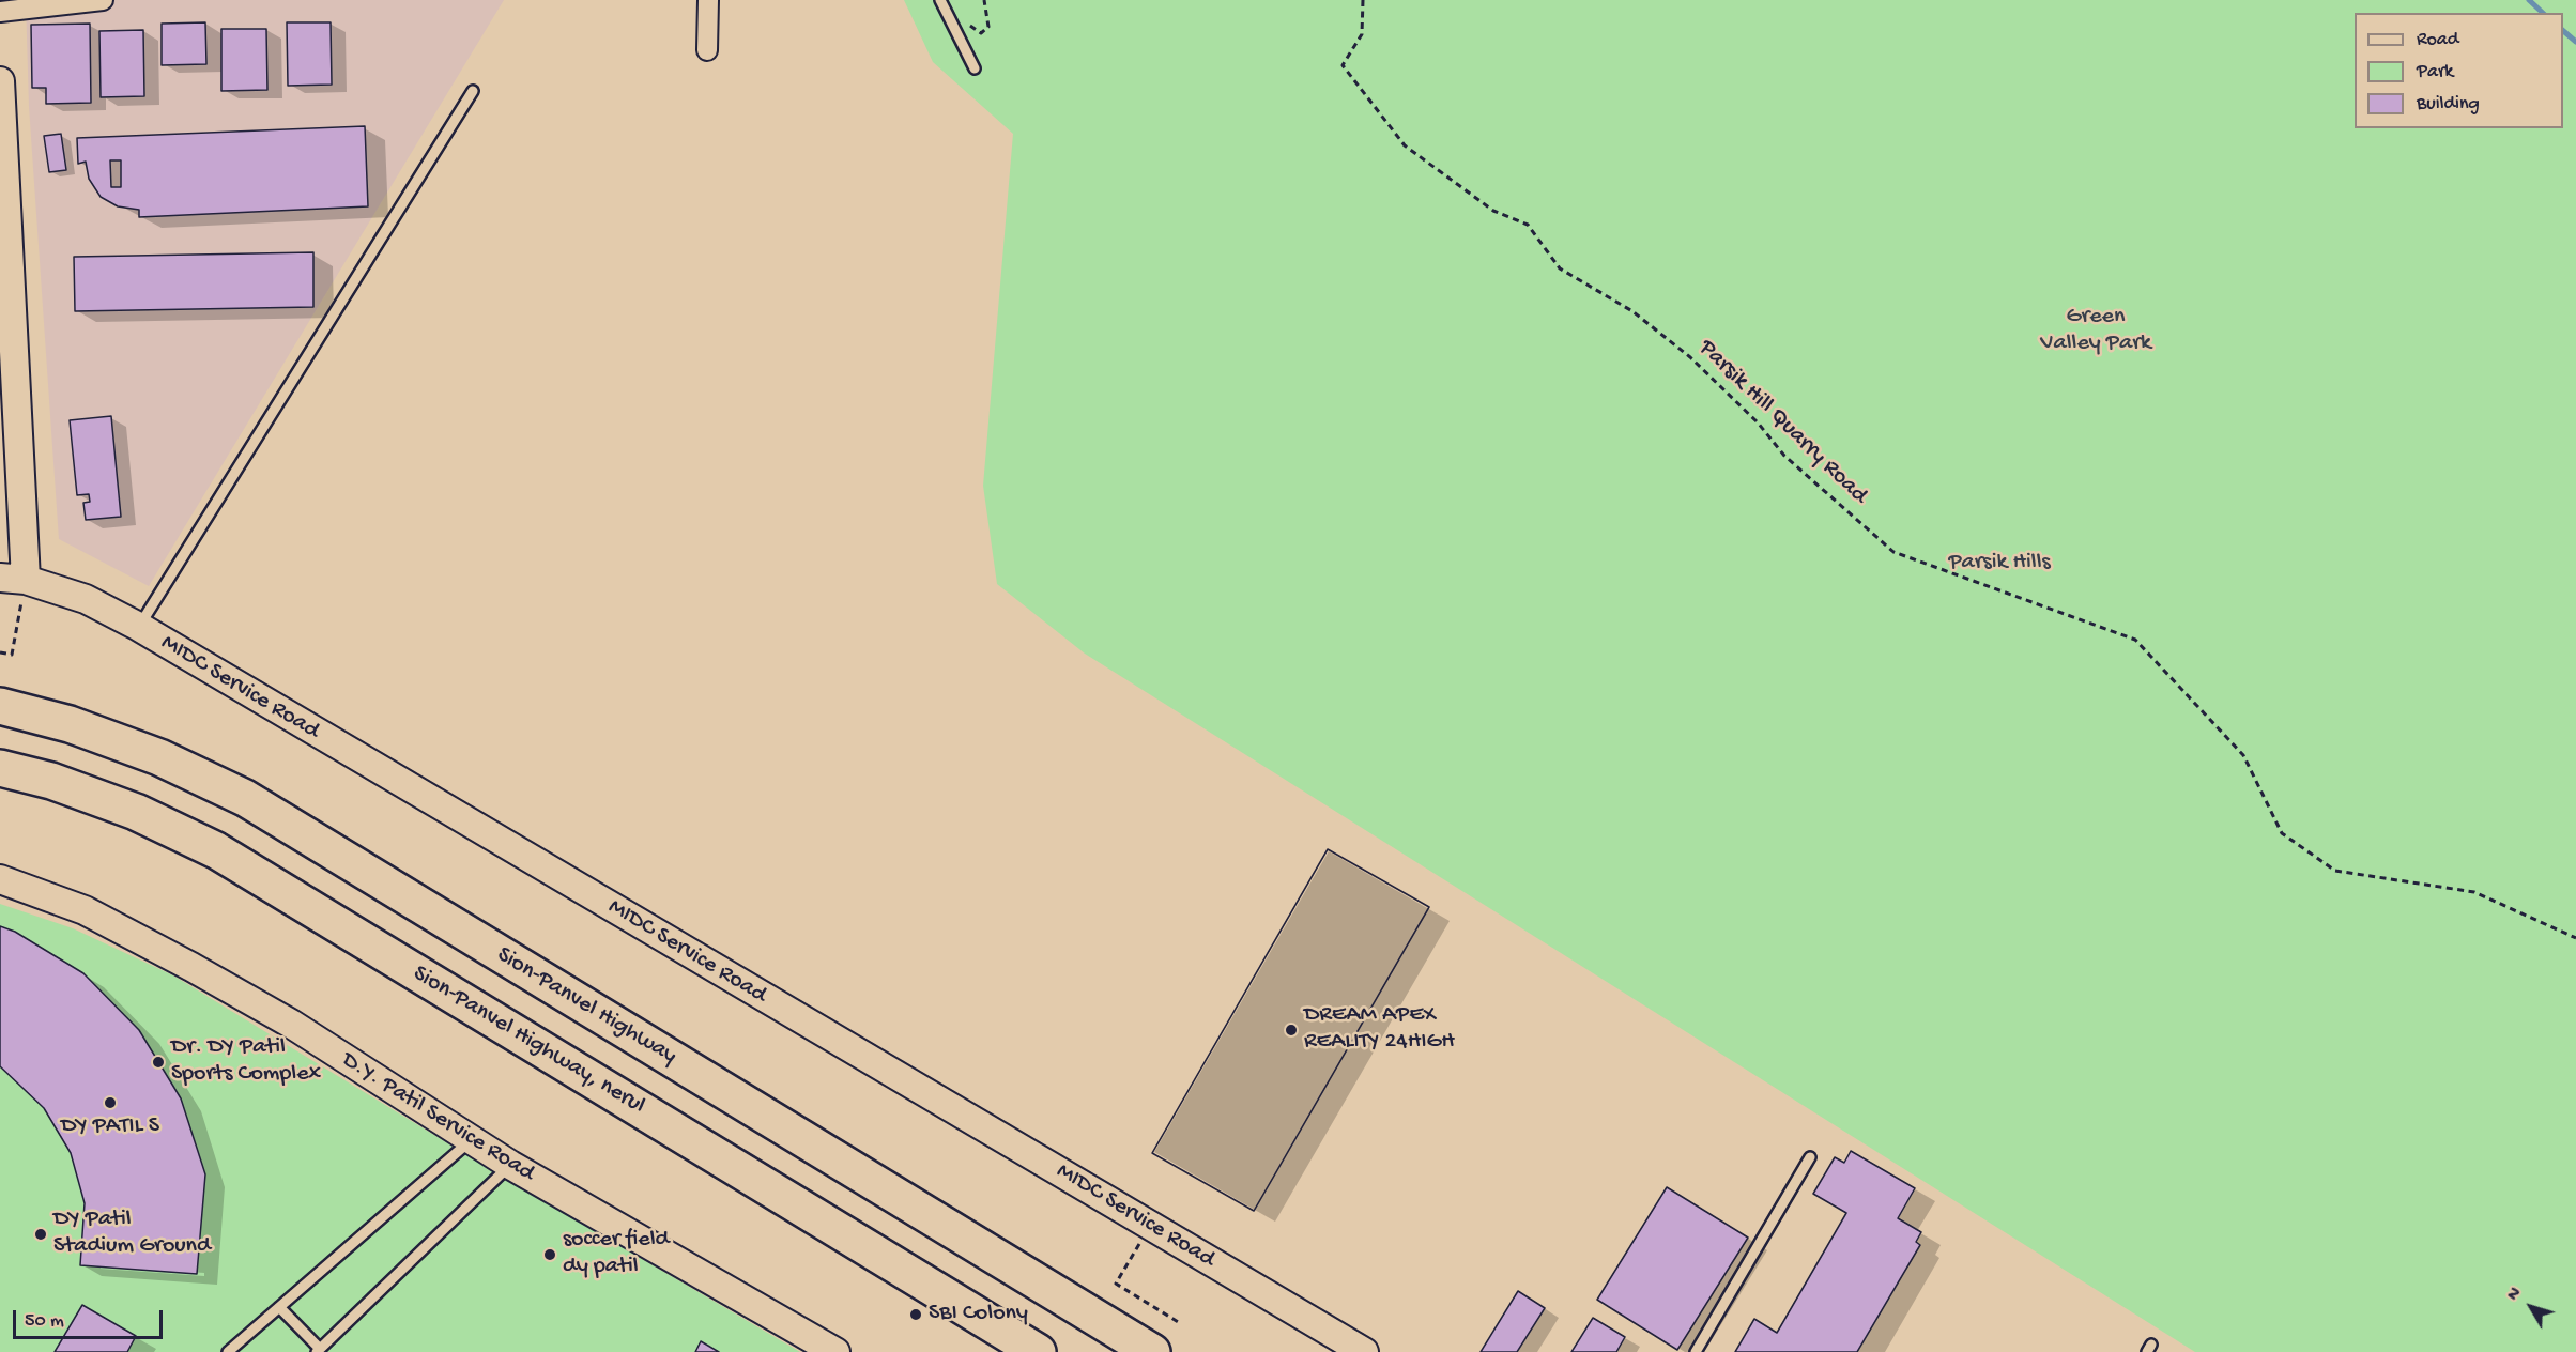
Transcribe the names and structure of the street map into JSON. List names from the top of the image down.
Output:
{
  "streets": {
    "highway": ["Sion-Panvel Highway", "Sion-Panvel Highway, nerul"],
    "street": ["MIDC Service Road", "D.Y. Patil Service Road"],
    "path": ["Parsik Hill Quarry Road"]
  },
  "parks": ["Green Valley Park", "Parsik Hills"],
  "places": [
    "DREAM APEX REALITY 24HIGH",
    "Dr. DY Patil Sports Complex",
    "DY PATIL S",
    "DY Patil Stadium Ground",
    "soccer field dy patil",
    "SBI Colony"
  ],
  "legend": ["Road", "Park", "Building"],
  "scale_bar": "50 m",
  "north": "top left"
}
